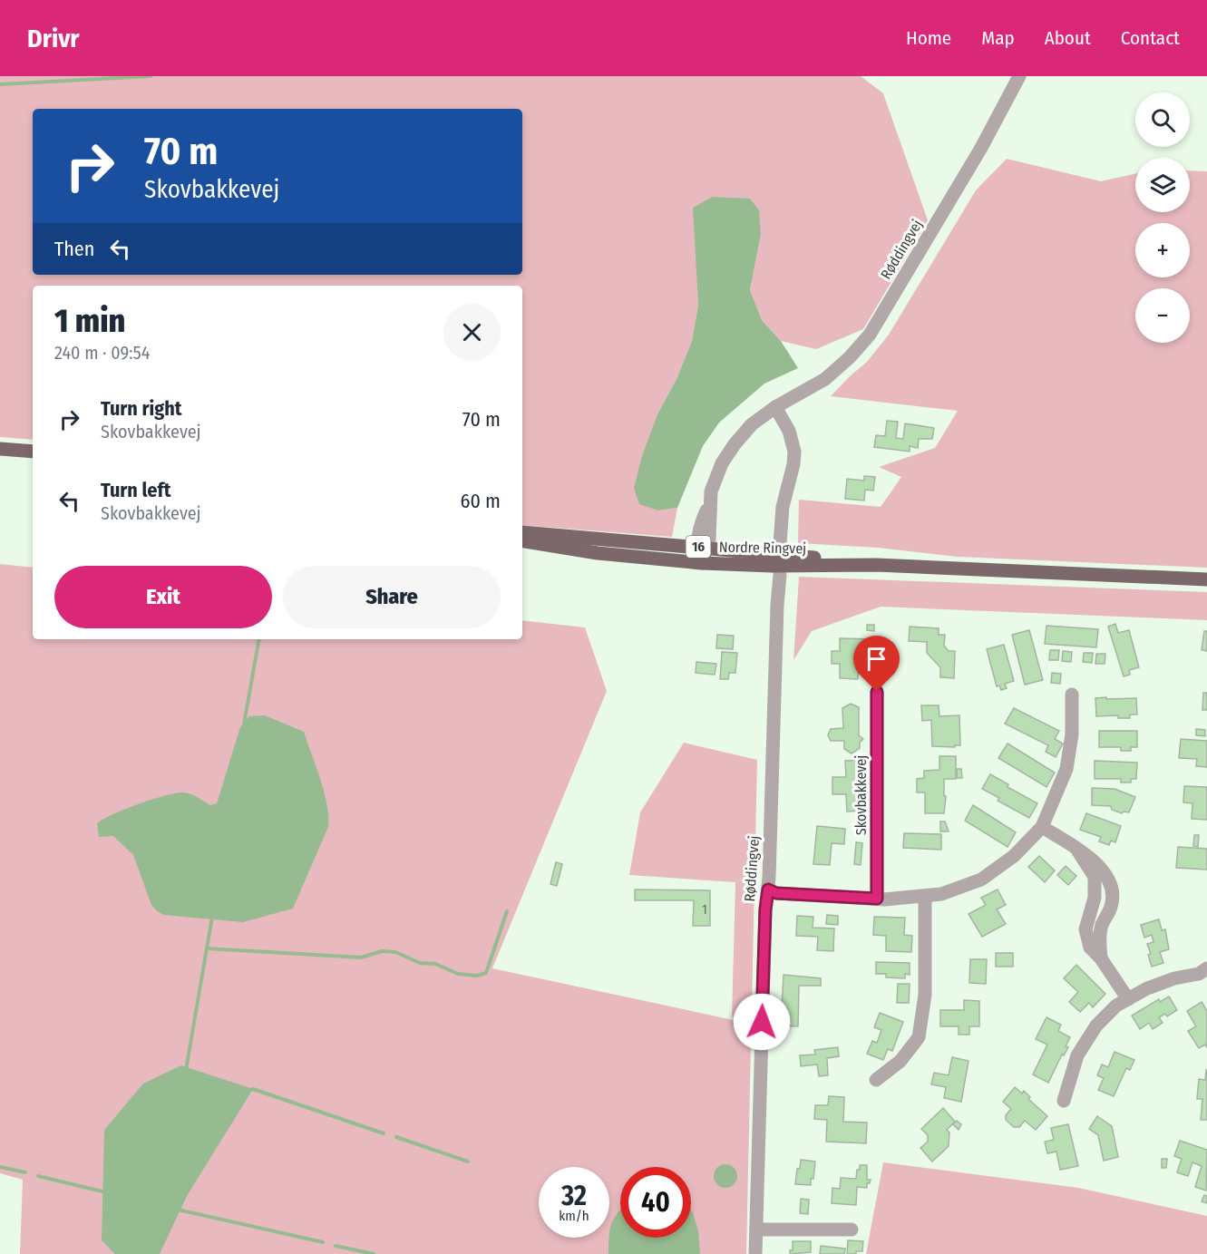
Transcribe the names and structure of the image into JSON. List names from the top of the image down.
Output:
{
  "streets": {
    "main road": ["16", "Nordre Ringvej"],
    "street": ["Røddingvej", "Skovbakkevej"]
  },
  "crossings": [
    ["Røddingvej", "Nordre Ringvej"]
  ],
  "house_numbers": ["1"],
  "page": {
    "header": "Drivr",
    "nav": [
      "Home",
      "Map",
      "About",
      "Contact"
    ],
    "map_buttons": ["+", "−"],
    "turn": ["70 m", "Skovbakkevej"],
    "then": "Then",
    "heading": ["1 min", "240 m · 09:54"],
    "list": [
      {
        "name": "Turn right",
        "note": "Skovbakkevej",
        "value": "70 m"
      },
      {
        "name": "Turn left",
        "note": "Skovbakkevej",
        "value": "60 m"
      }
    ],
    "buttons": ["Exit", "Share"],
    "speed": "32 km/h",
    "limit": "40"
  }
}
